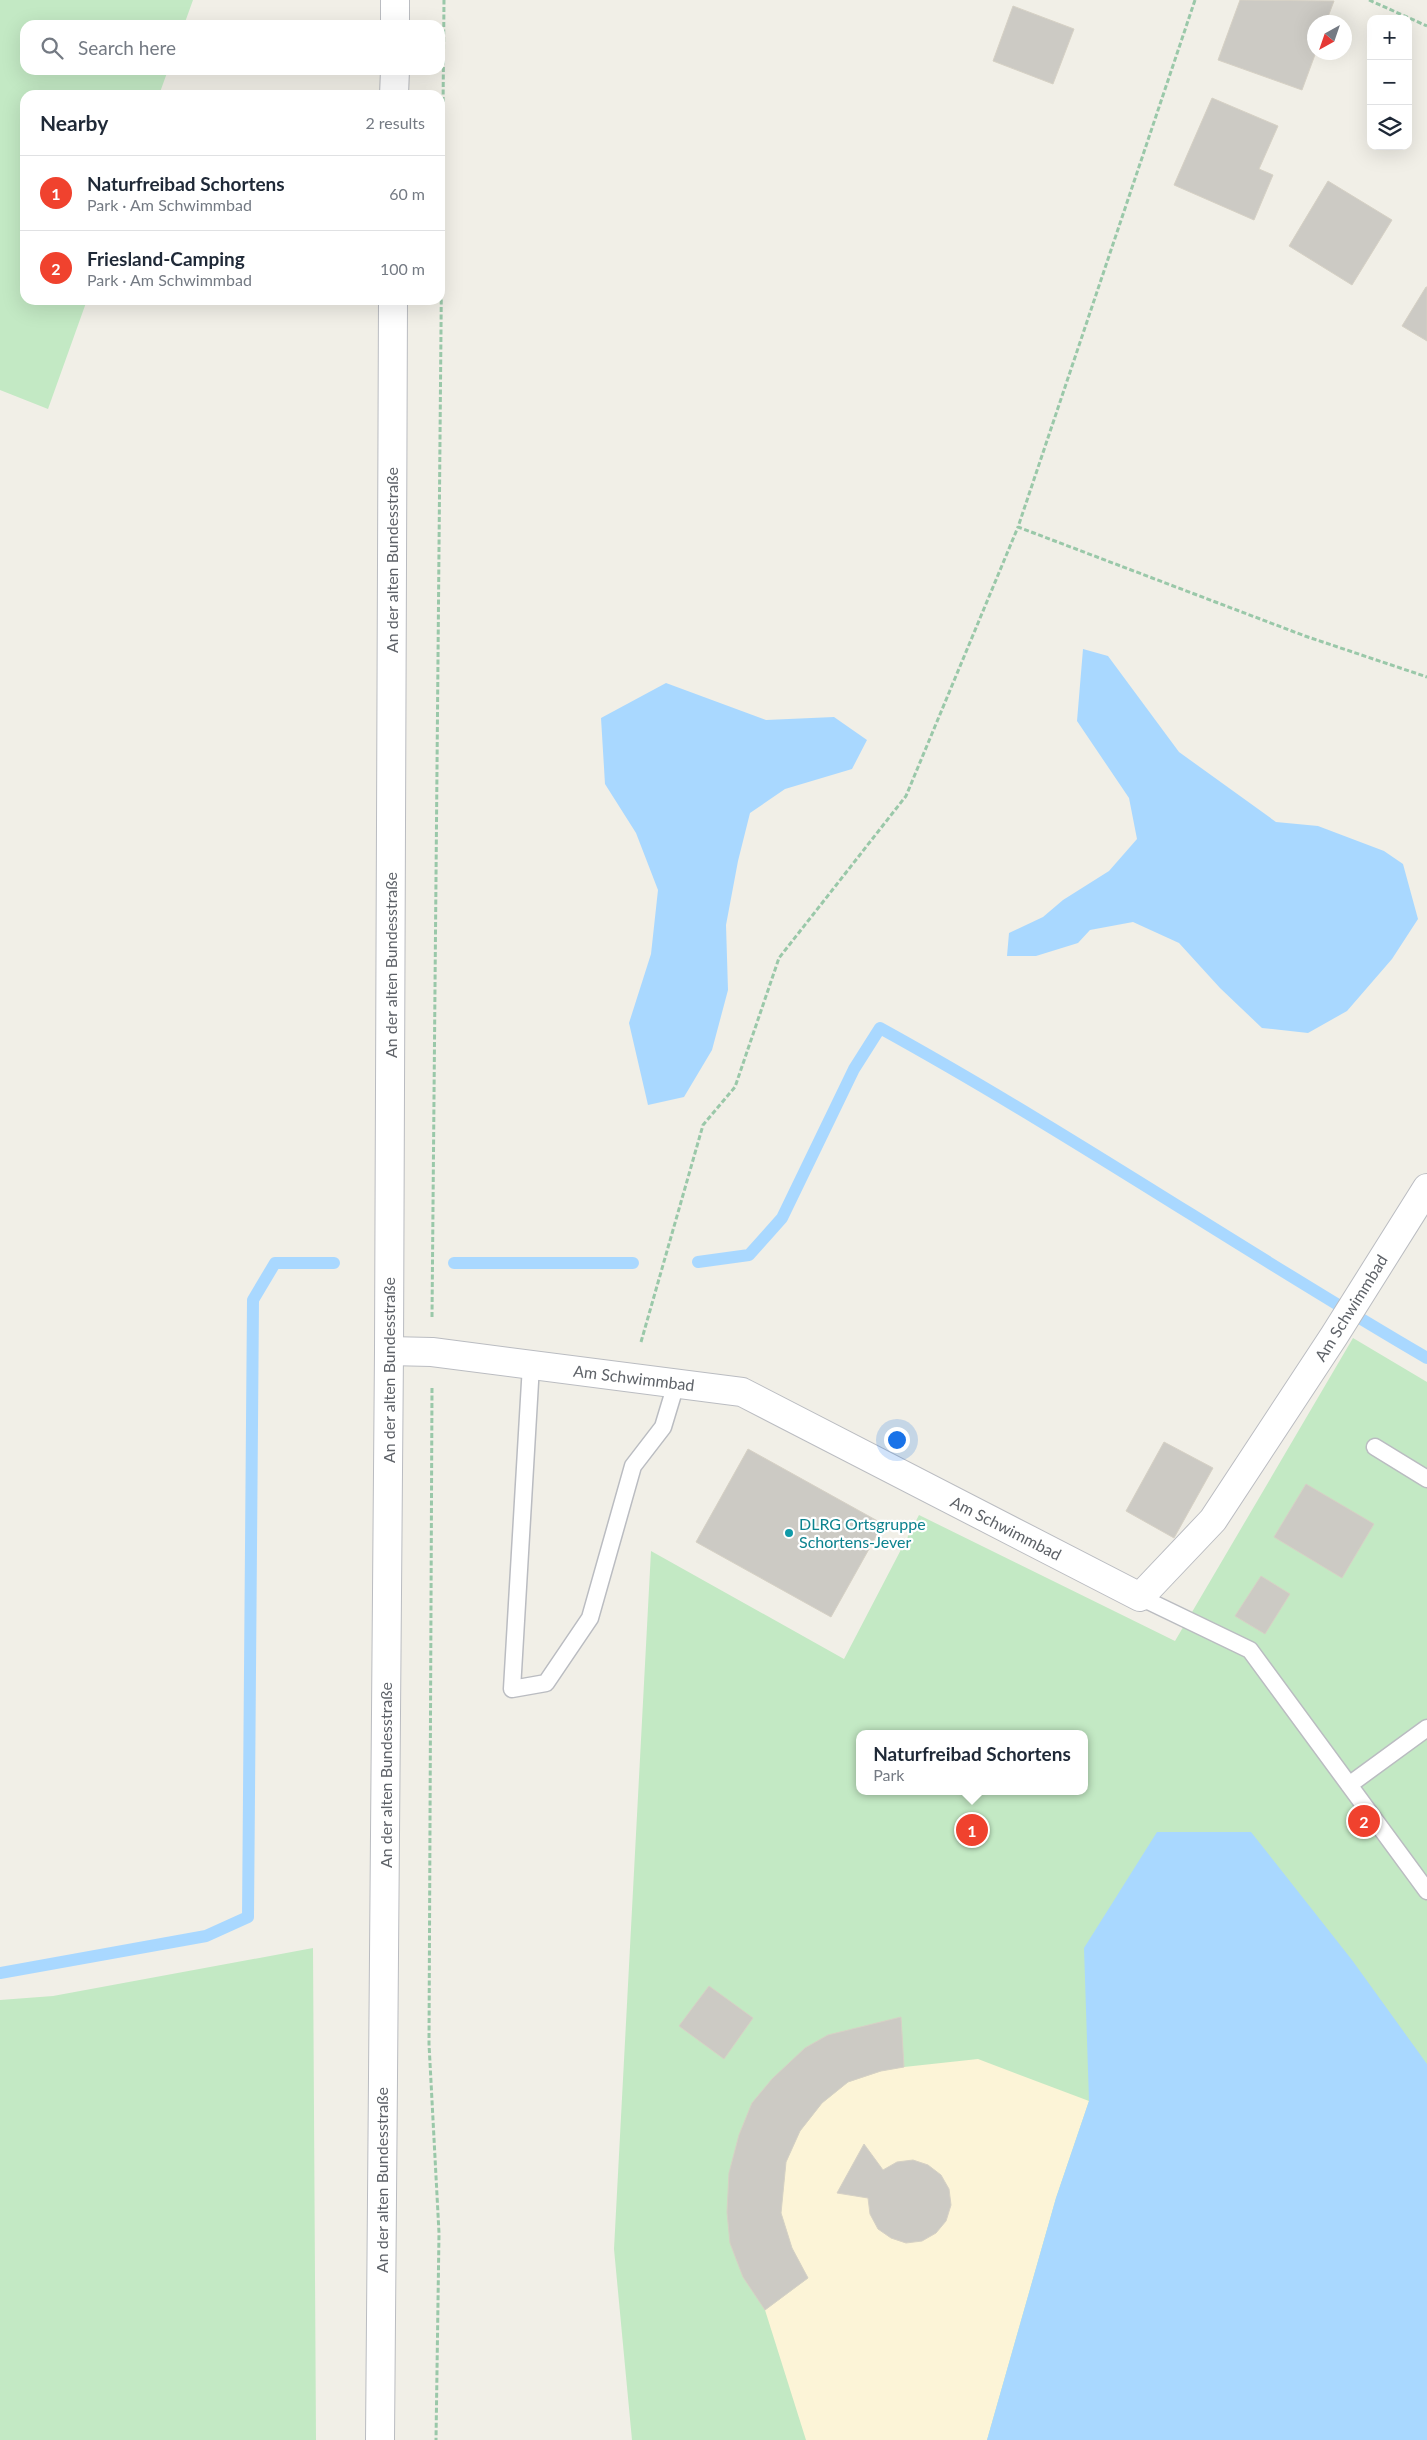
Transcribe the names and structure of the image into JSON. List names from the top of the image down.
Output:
{
  "streets": {
    "street": ["An der alten Bundesstraße", "Am Schwimmbad"]
  },
  "crossings": [
    ["An der alten Bundesstraße", "Am Schwimmbad"]
  ],
  "places": ["DLRG Ortsgruppe Schortens-Jever"],
  "north": "bottom left",
  "page": {
    "map_buttons": ["+", "−"],
    "search": "Search here",
    "heading": ["Nearby", "2 results"],
    "list": [
      {
        "mark": "1",
        "name": "Naturfreibad Schortens",
        "note": "Park · Am Schwimmbad",
        "value": "60 m"
      },
      {
        "mark": "2",
        "name": "Friesland-Camping",
        "note": "Park · Am Schwimmbad",
        "value": "100 m"
      }
    ],
    "popup": ["Naturfreibad Schortens", "Park"],
    "pins": ["2", "1"]
  }
}
